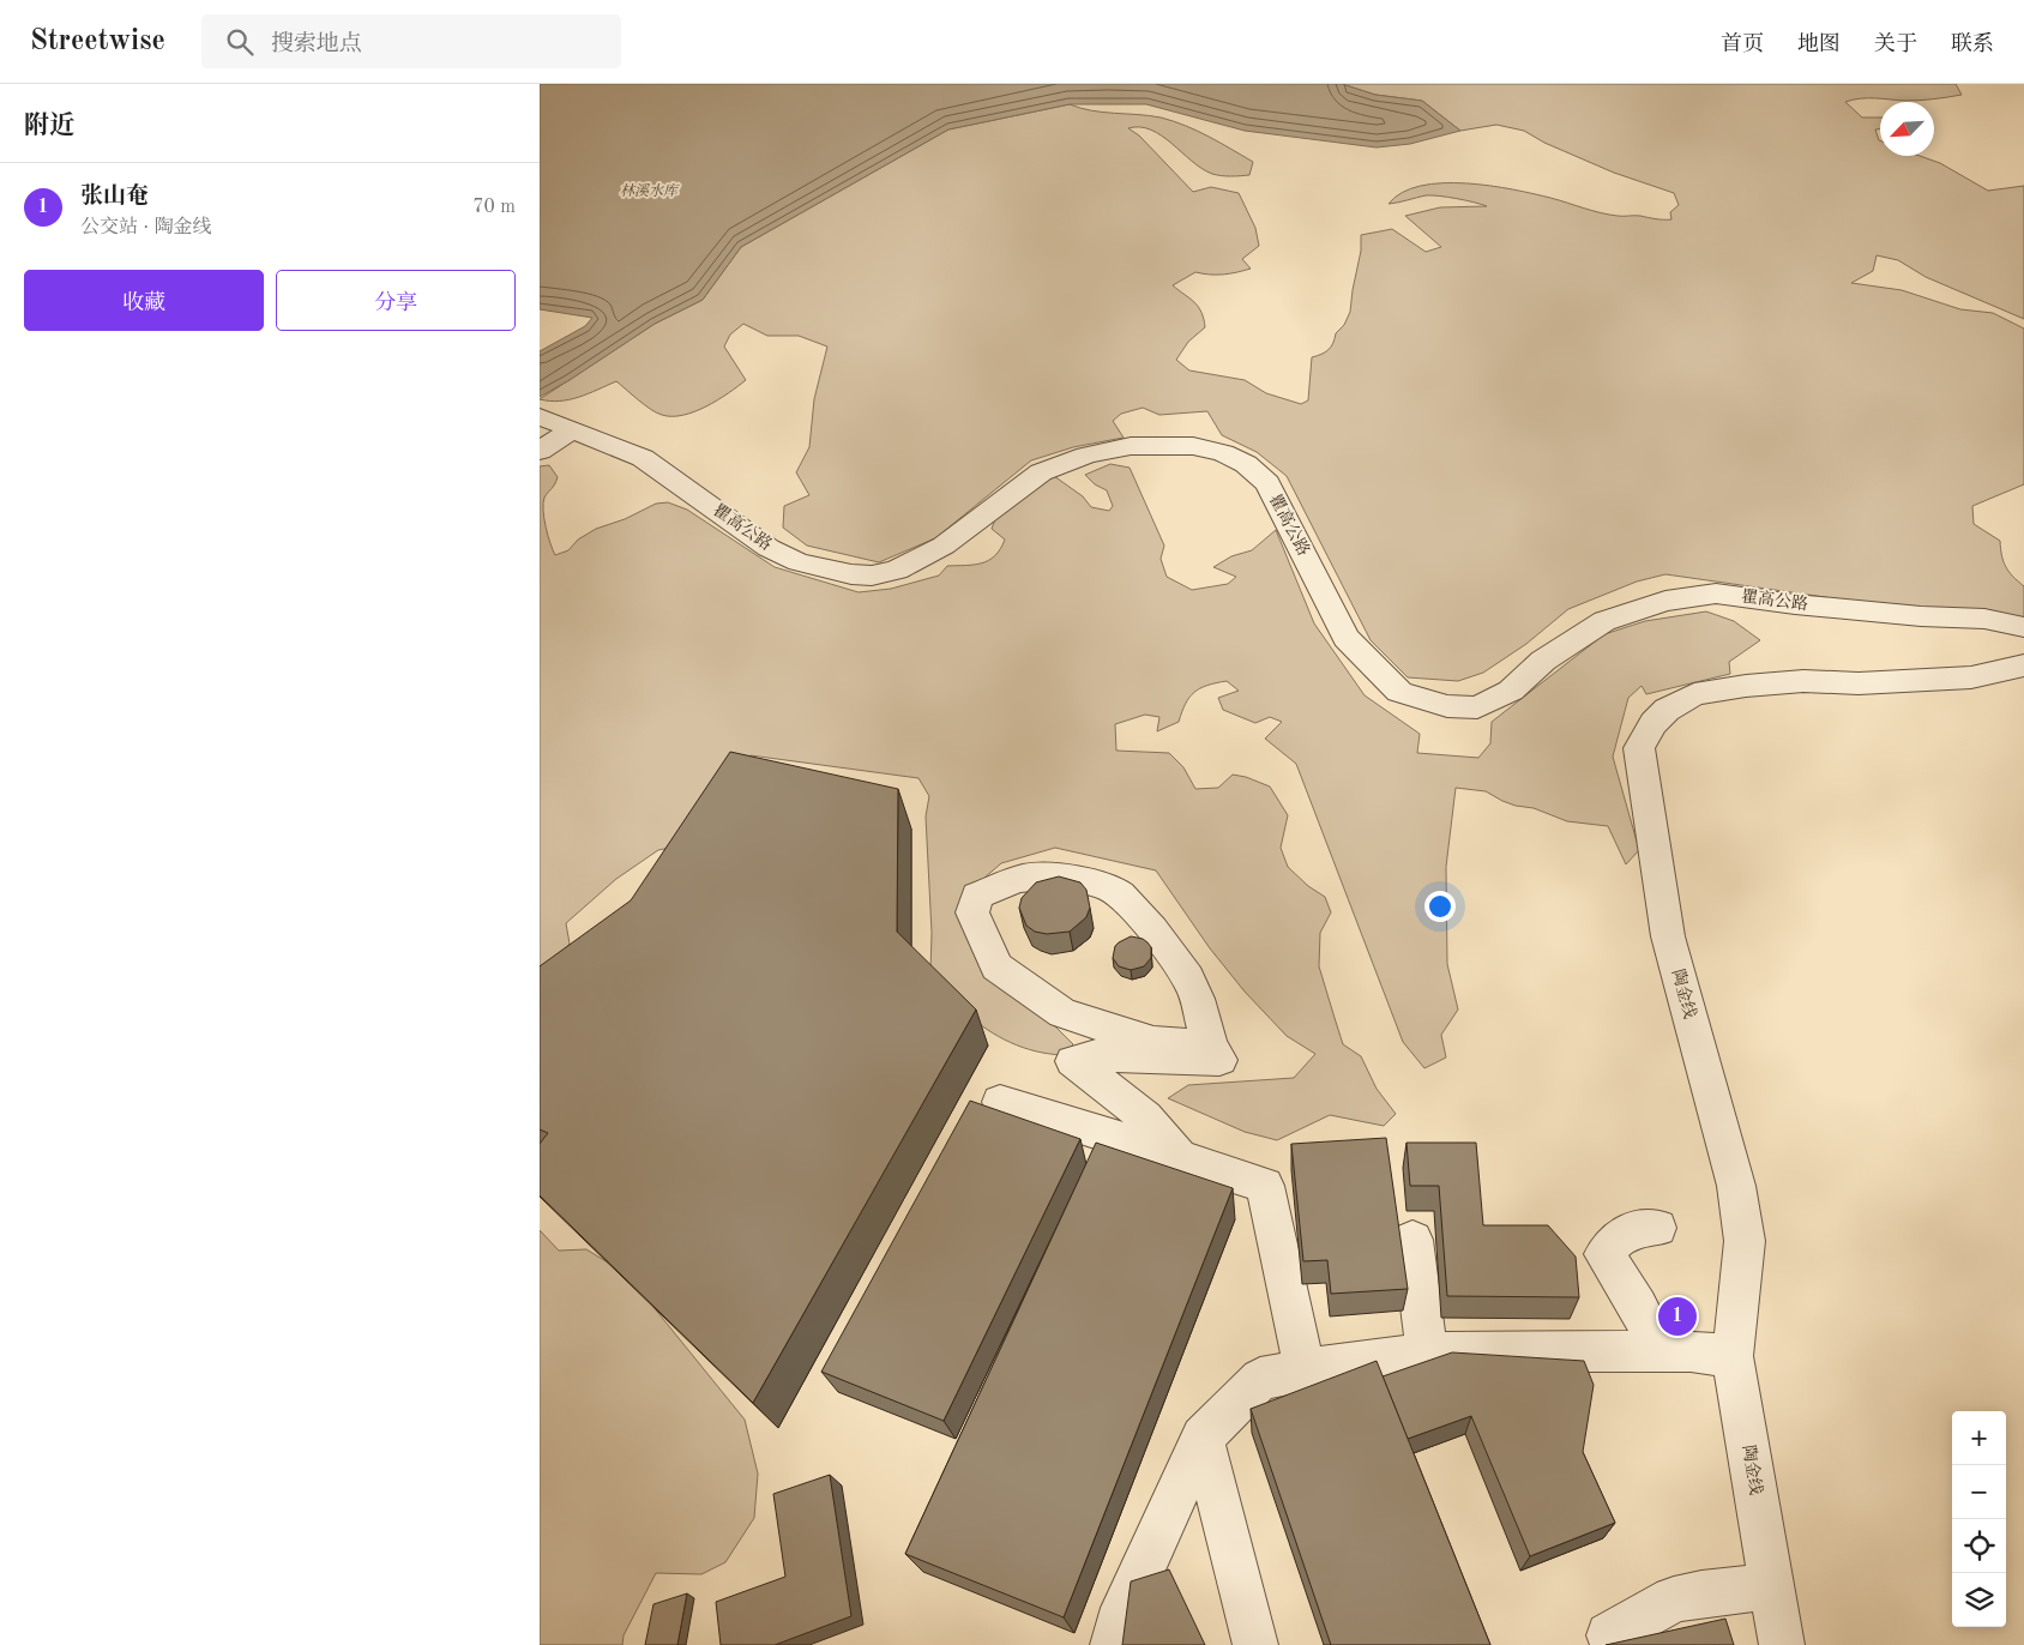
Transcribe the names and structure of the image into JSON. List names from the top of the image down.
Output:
{
  "streets": {
    "street": ["瞿高公路", "陶金线"]
  },
  "water": ["林溪水库"],
  "north": "bottom left",
  "page": {
    "header": "Streetwise",
    "search": "搜索地点",
    "nav": [
      "首页",
      "地图",
      "关于",
      "联系"
    ],
    "heading": "附近",
    "list": [
      {
        "mark": "1",
        "name": "张山奄",
        "note": "公交站 · 陶金线",
        "value": "70 m"
      }
    ],
    "buttons": ["收藏", "分享"],
    "pins": "1",
    "map_buttons": ["+", "−"]
  }
}
